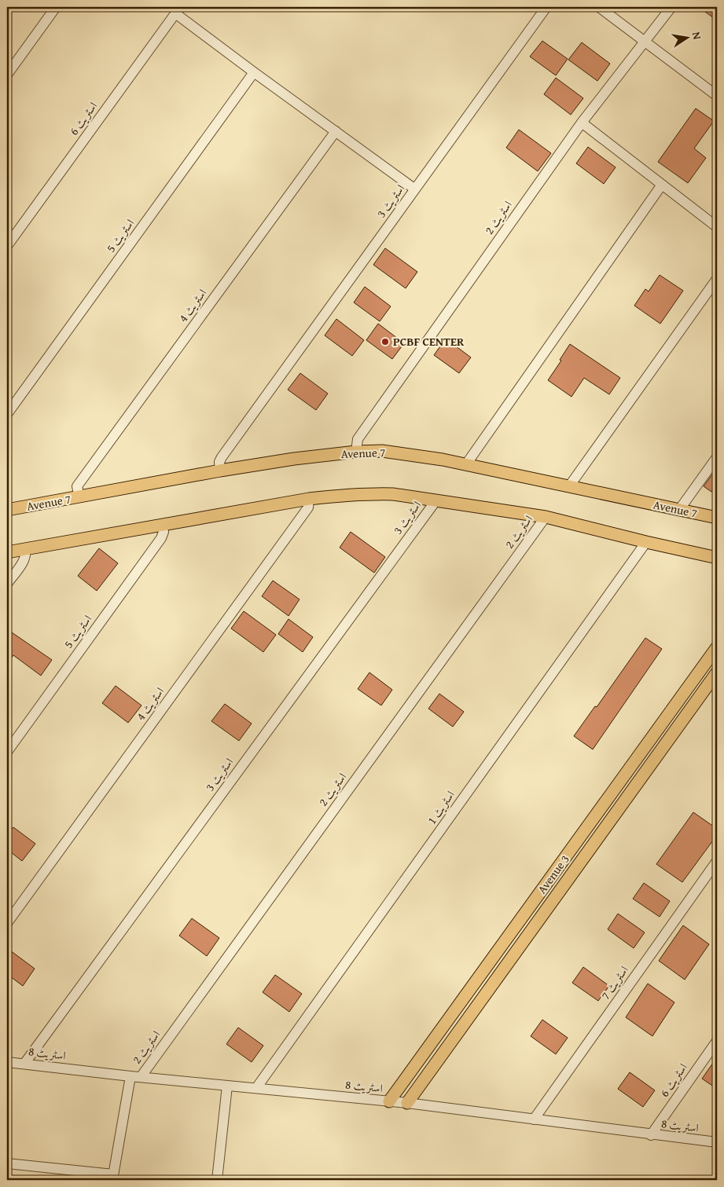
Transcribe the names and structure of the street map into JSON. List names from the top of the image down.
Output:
{
  "streets": {
    "main road": ["Avenue 7", "Avenue 3"],
    "street": [
      "اسٹریٹ 6",
      "اسٹریٹ 3",
      "اسٹریٹ 2",
      "اسٹریٹ 5",
      "اسٹریٹ 4",
      "اسٹریٹ 1",
      "اسٹریٹ 7",
      "اسٹریٹ 8"
    ]
  },
  "crossings": [
    ["اسٹریٹ 6", "اسٹریٹ 8"],
    ["اسٹریٹ 3", "Avenue 7"],
    ["اسٹریٹ 3", "اسٹریٹ 8"],
    ["اسٹریٹ 2", "Avenue 7"],
    ["اسٹریٹ 2", "اسٹریٹ 8"],
    ["اسٹریٹ 4", "Avenue 7"],
    ["اسٹریٹ 1", "اسٹریٹ 8"],
    ["Avenue 3", "اسٹریٹ 8"],
    ["اسٹریٹ 7", "اسٹریٹ 8"]
  ],
  "places": ["PCBF CENTER"],
  "north": "right"
}
